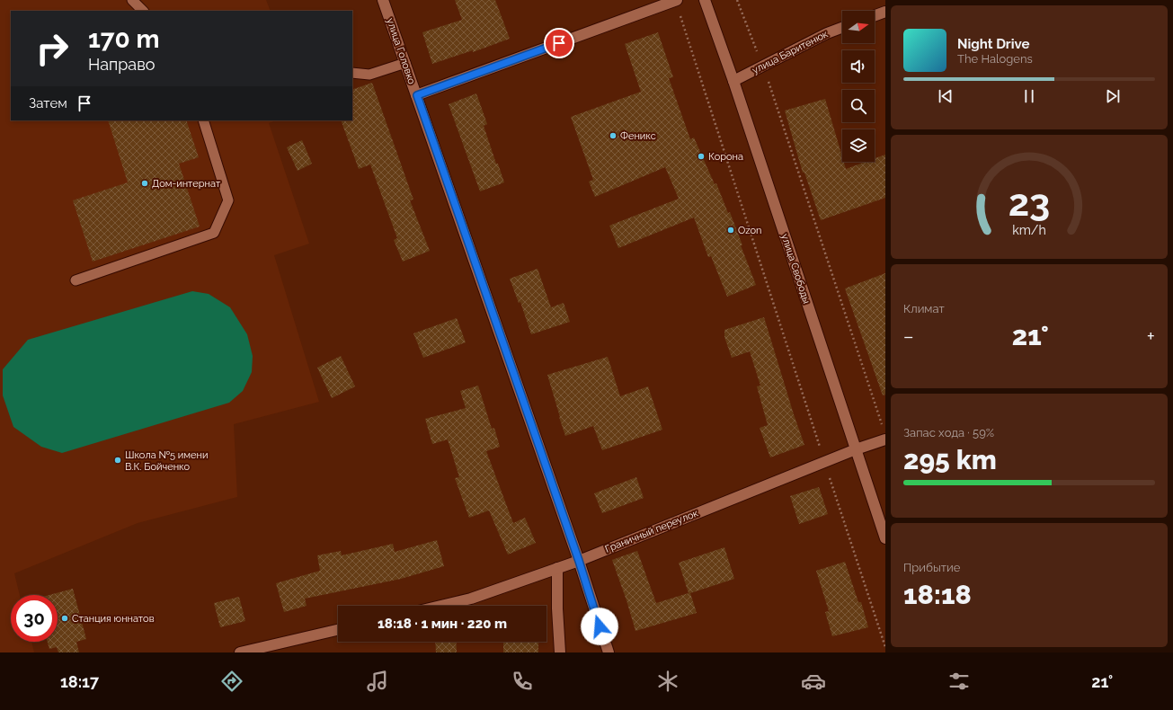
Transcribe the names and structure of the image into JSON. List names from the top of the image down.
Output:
{
  "streets": {
    "street": [
      "улица Головко",
      "улица Баритенюк",
      "улица Свободы",
      "Граничный переулок"
    ]
  },
  "crossings": [
    ["улица Головко", "Граничный переулок"],
    ["улица Баритенюк", "улица Свободы"],
    ["улица Свободы", "Граничный переулок"]
  ],
  "places": [
    "Феникс",
    "Корона",
    "Дом-интернат",
    "Ozon",
    "Школа №5 имени В.К. Бойченко",
    "Станция юннатов"
  ],
  "north": "right",
  "page": {
    "turn": ["170 m", "Направо"],
    "song": ["Night Drive", "The Halogens"],
    "then": "Затем",
    "tile": [
      "Климат",
      ["Запас хода · 59%", "295 km"],
      ["Прибытие", "18:18"]
    ],
    "heat": ["−", "21°", "+"],
    "limit": "30",
    "trip": "18:18 · 1 мин · 220 m",
    "tabs": ["18:17", "21°"],
    "gauge": ["23", "km/h"]
  }
}
